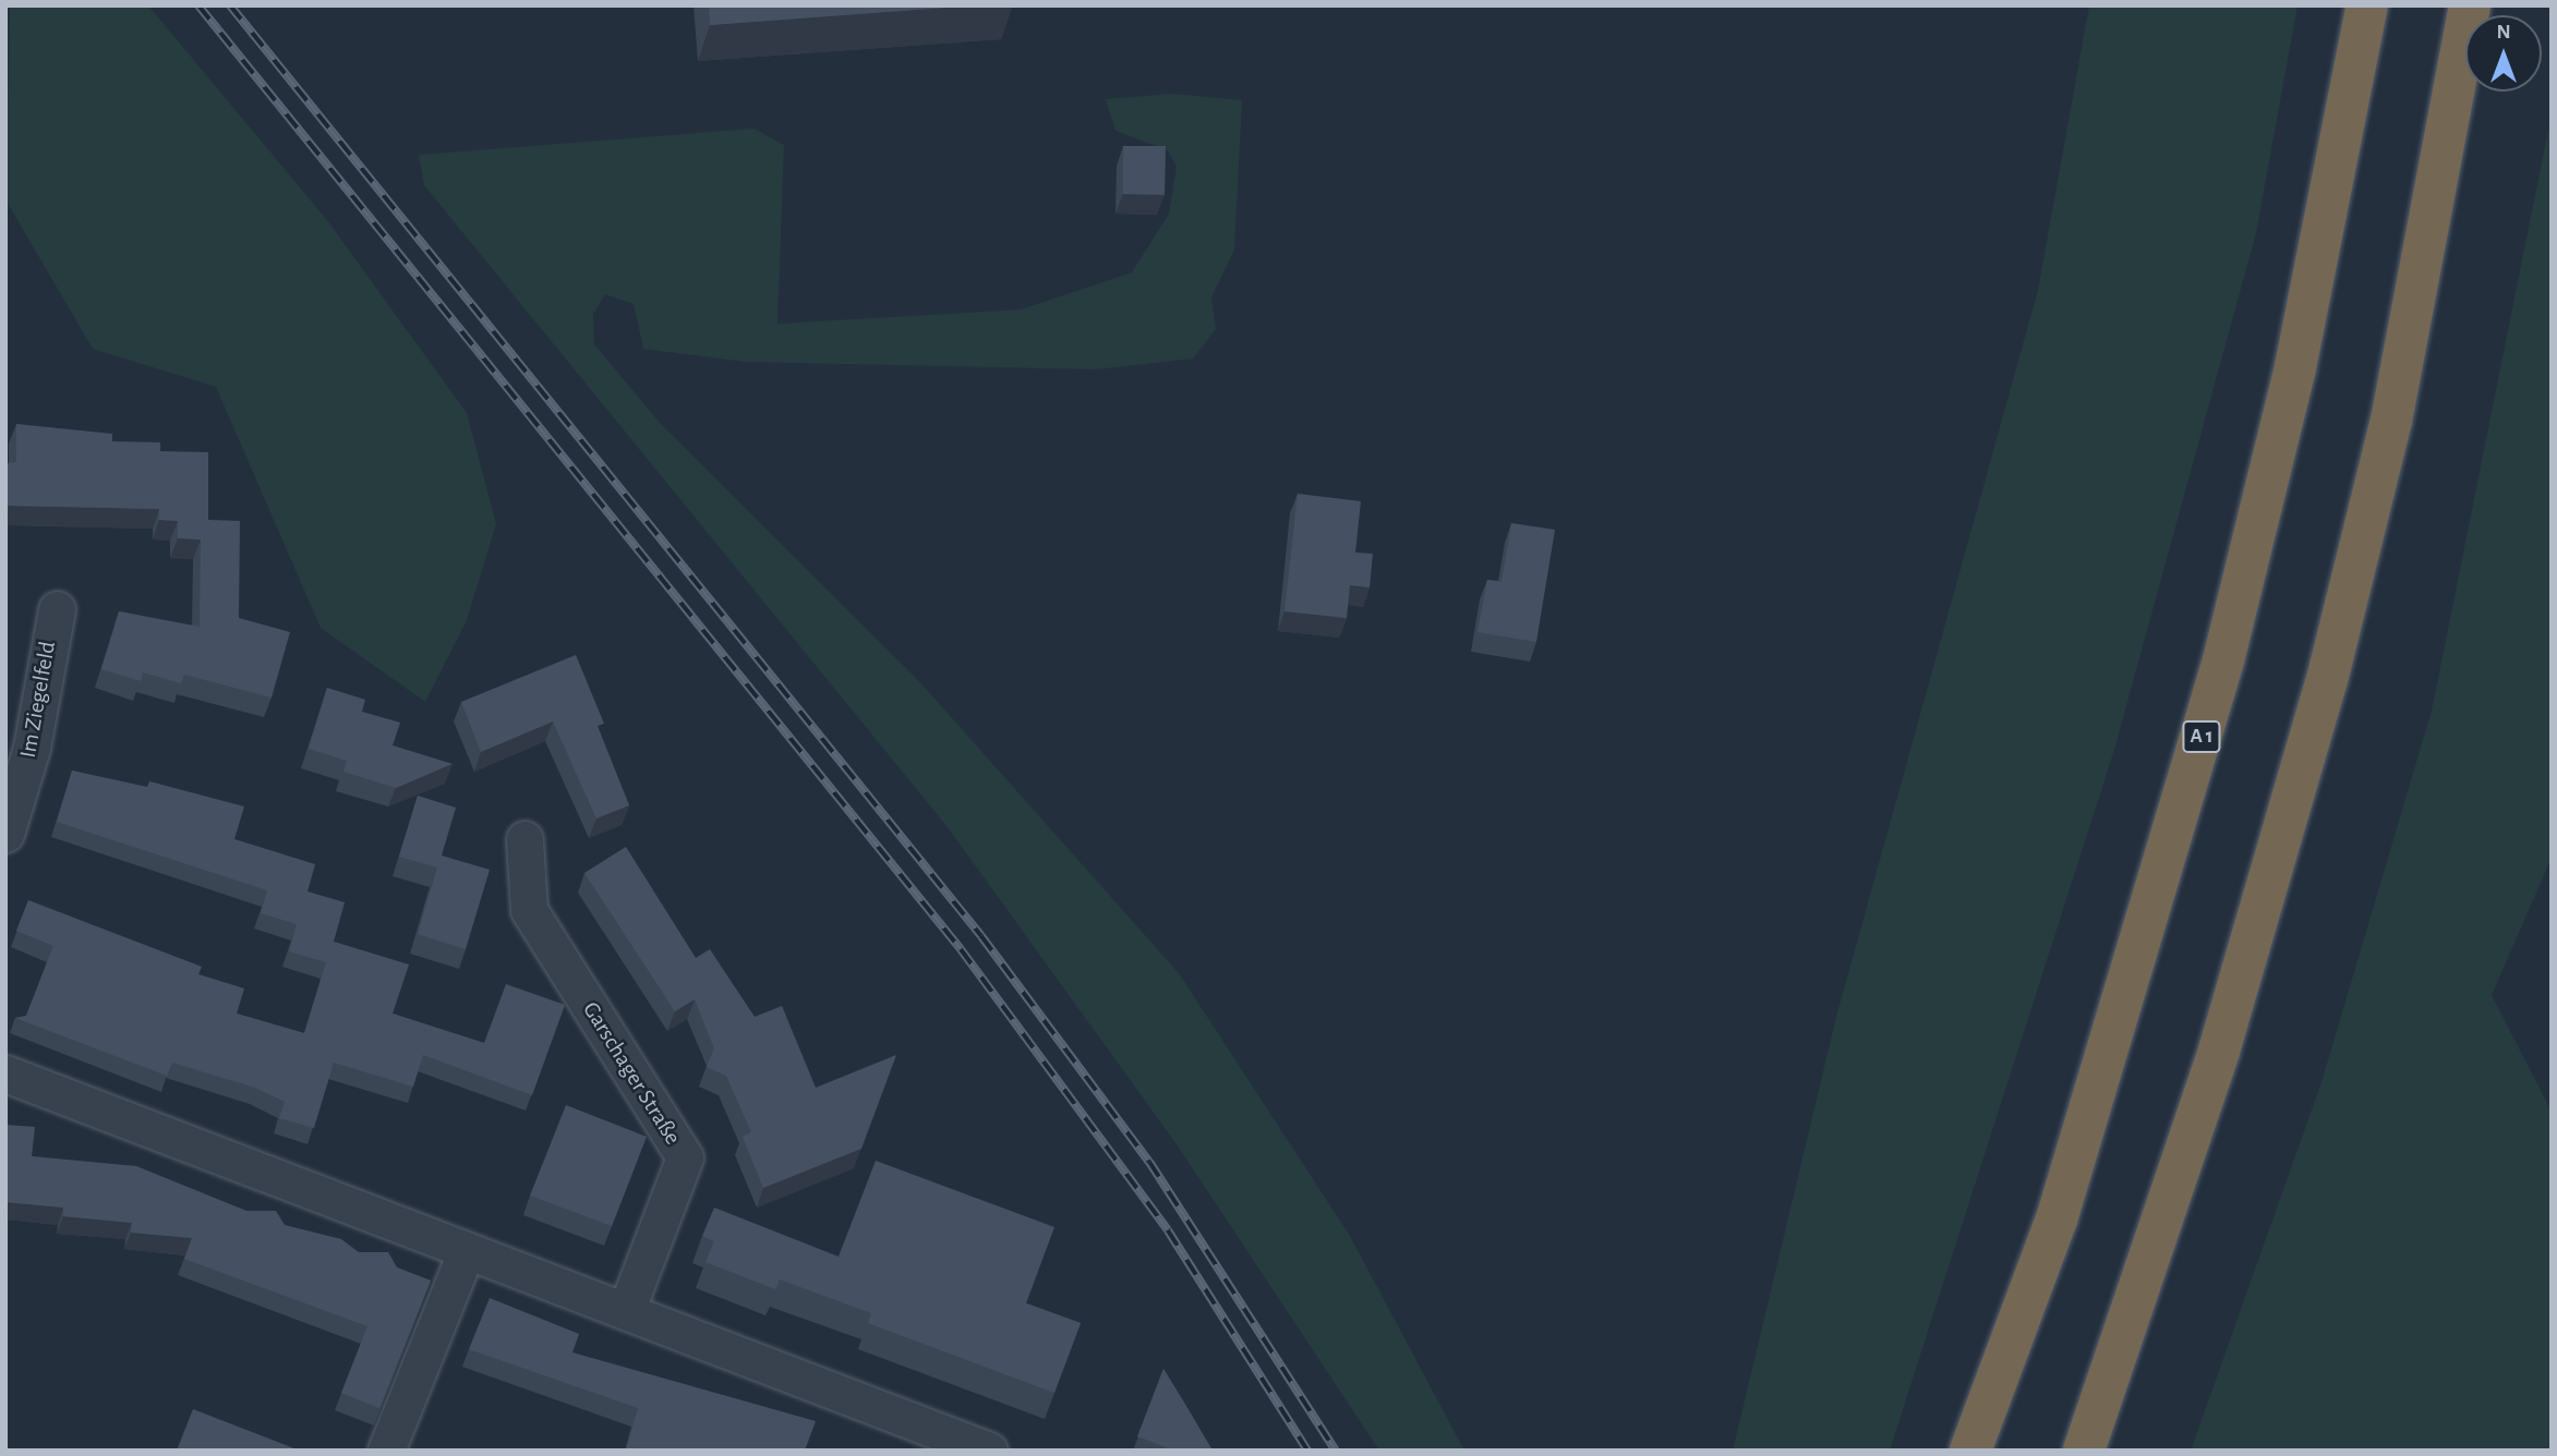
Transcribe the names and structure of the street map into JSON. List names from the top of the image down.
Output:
{
  "streets": {
    "highway": ["A 1"],
    "street": ["Im Ziegelfeld", "Garschager Straße"]
  },
  "north": "top"
}
